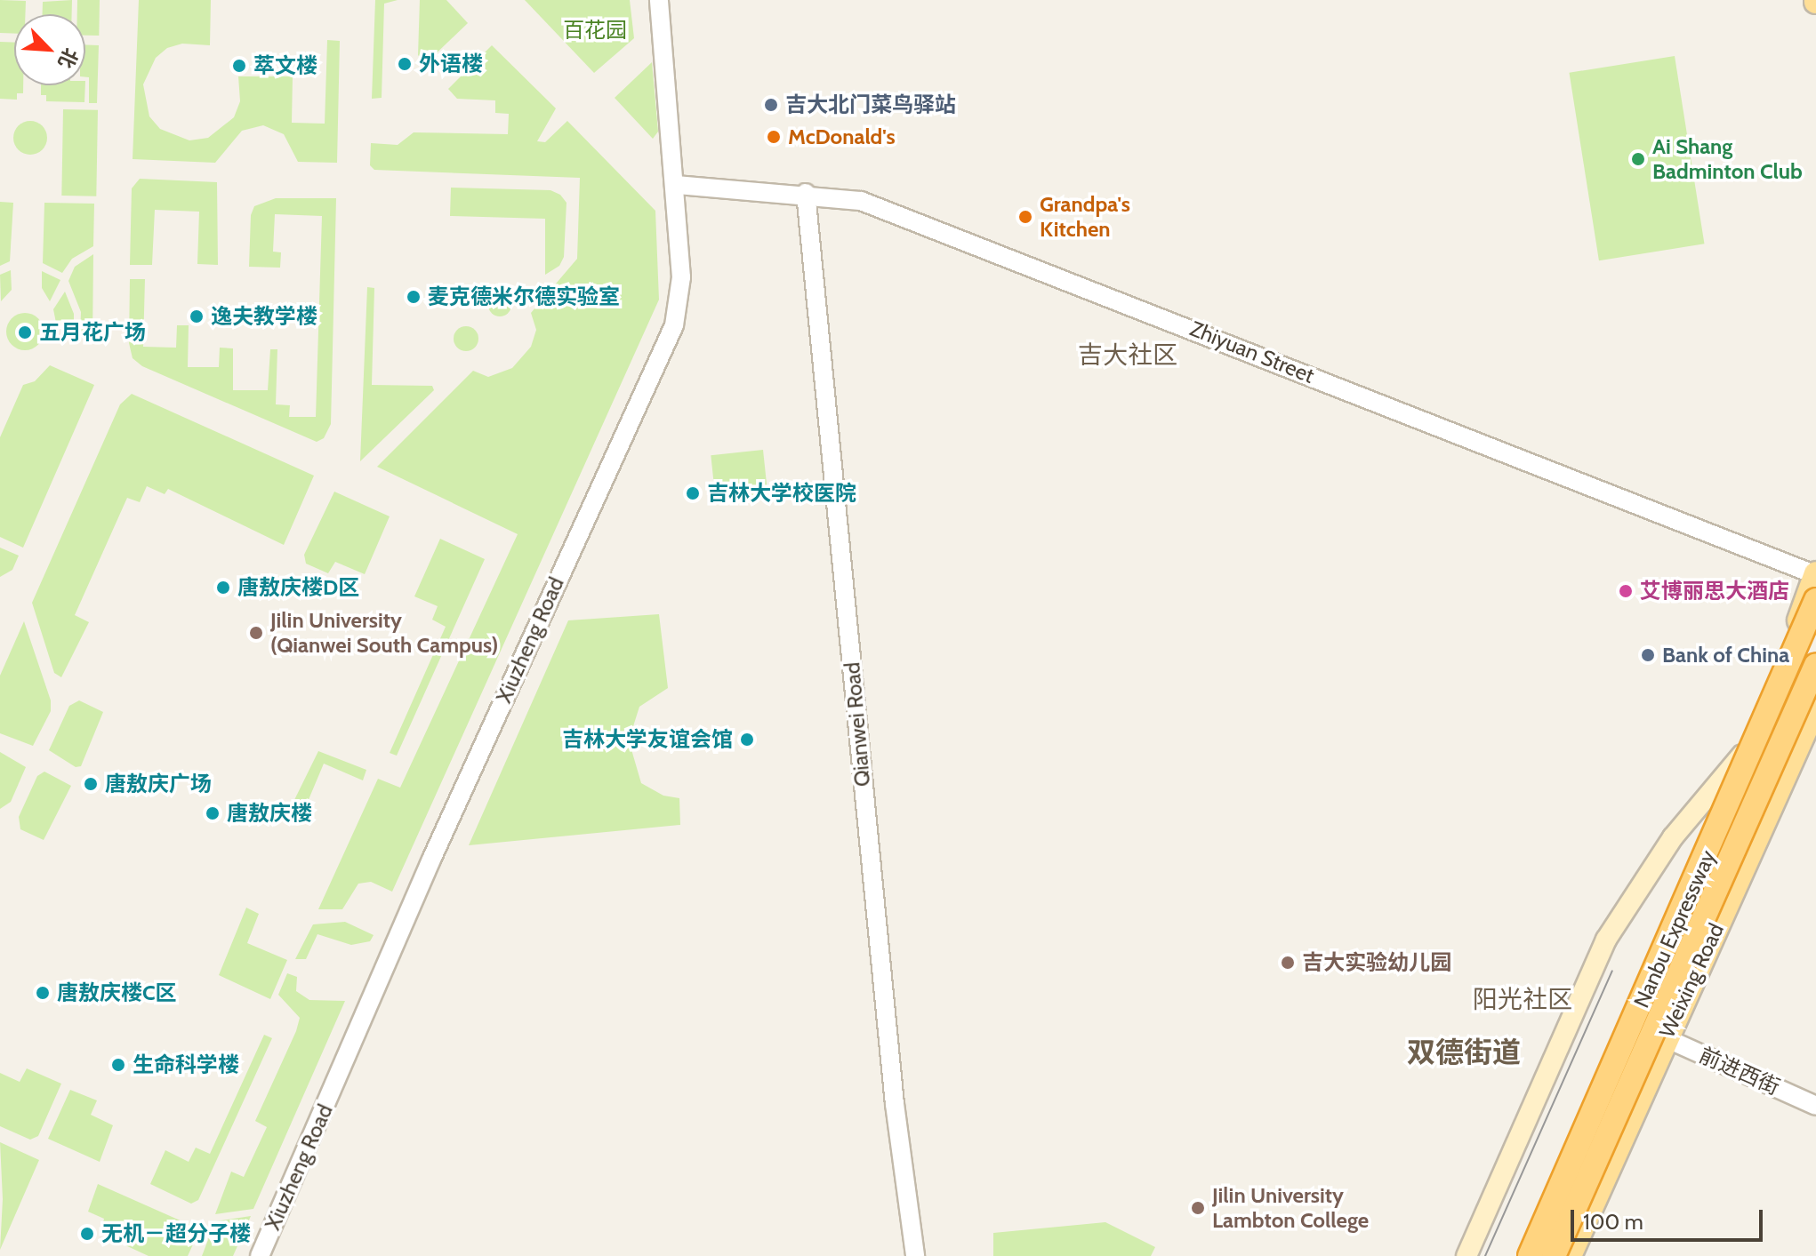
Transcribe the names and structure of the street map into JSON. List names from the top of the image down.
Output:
{
  "streets": {
    "highway": ["Nanbu Expressway"],
    "main road": ["Weixing Road"],
    "street": [
      "Zhiyuan Street",
      "Xiuzheng Road",
      "Qianwei Road",
      "前进西街"
    ]
  },
  "crossings": [
    ["Zhiyuan Street", "Xiuzheng Road"],
    ["Zhiyuan Street", "Qianwei Road"],
    ["Weixing Road", "前进西街"]
  ],
  "districts": ["吉大社区", "阳光社区", "双德街道"],
  "parks": ["百花园"],
  "places": [
    "外语楼",
    "萃文楼",
    "吉大北门菜鸟驿站",
    "McDonald's",
    "Ai Shang Badminton Club",
    "Grandpa's Kitchen",
    "麦克德米尔德实验室",
    "逸夫教学楼",
    "五月花广场",
    "吉林大学校医院",
    "唐敖庆楼D区",
    "艾博丽思大酒店",
    "Jilin University (Qianwei South Campus)",
    "Bank of China",
    "吉林大学友谊会馆",
    "唐敖庆广场",
    "唐敖庆楼",
    "吉大实验幼儿园",
    "唐敖庆楼C区",
    "生命科学楼",
    "Jilin University Lambton College",
    "无机－超分子楼"
  ],
  "scale_bar": "100 m",
  "north": "bottom right"
}
